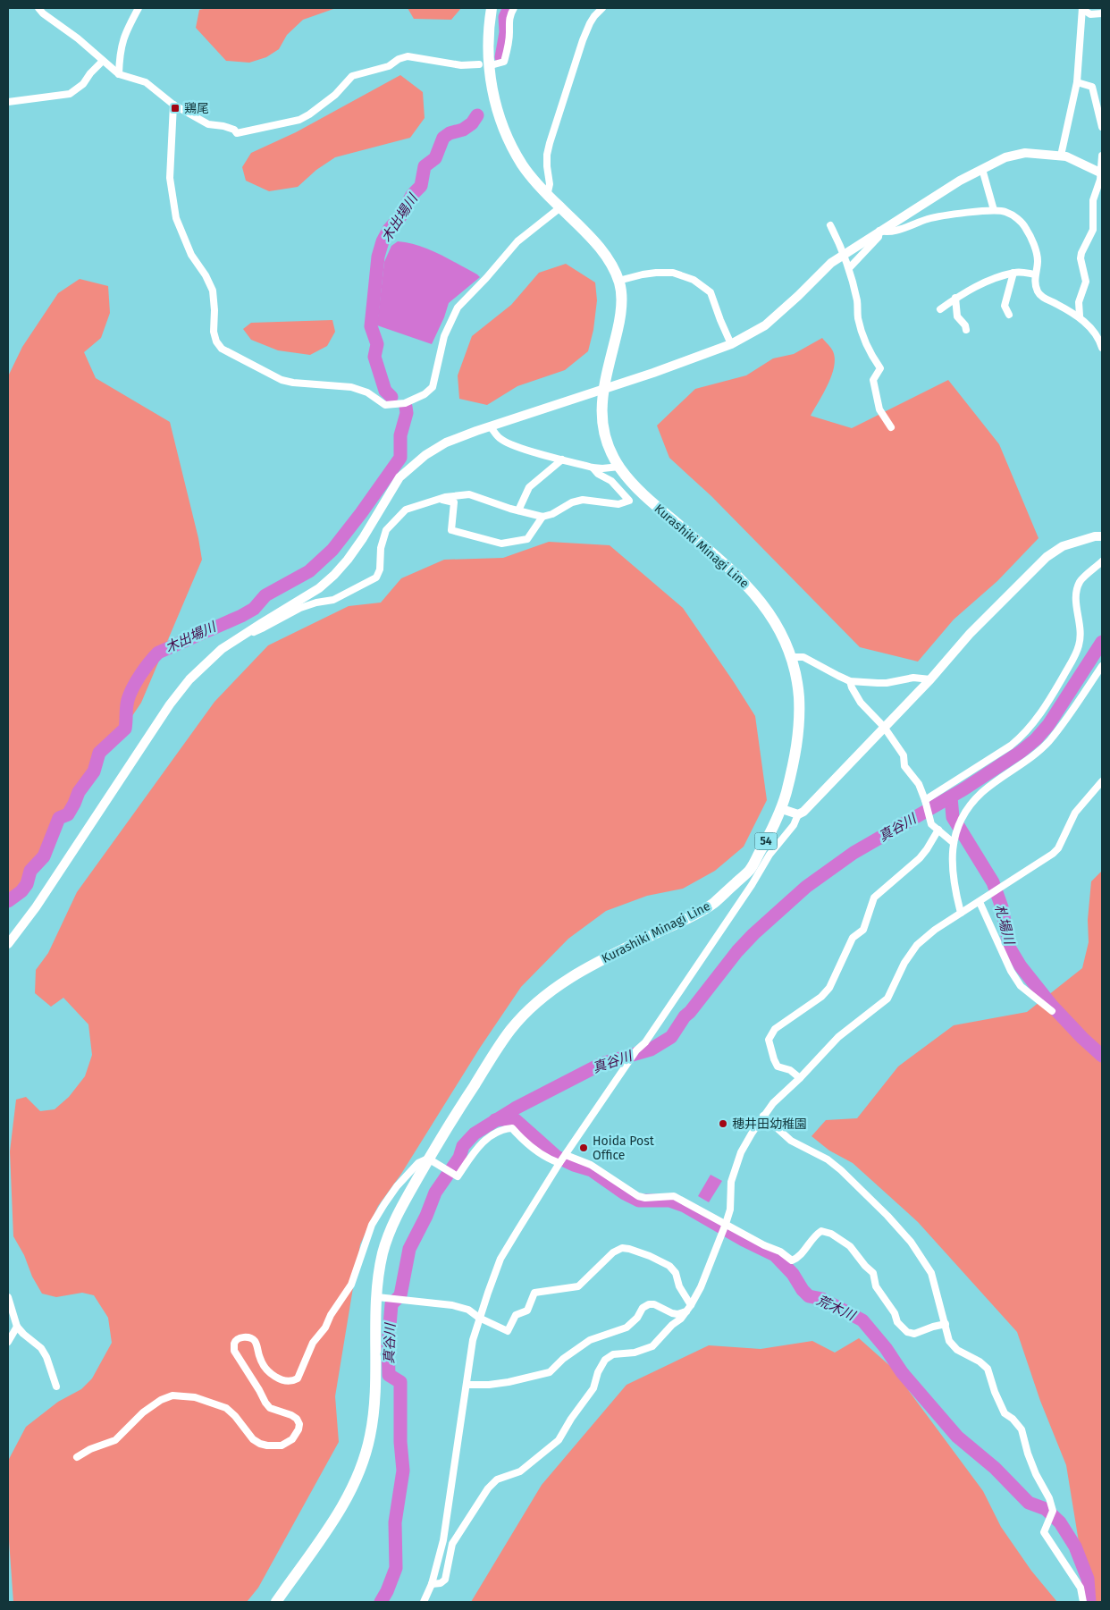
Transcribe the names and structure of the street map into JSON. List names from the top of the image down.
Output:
{
  "streets": {
    "main road": ["Kurashiki Minagi Line", "54"]
  },
  "water": [
    "木出場川",
    "真谷川",
    "札場川",
    "荒木川"
  ],
  "places": {
    "transit": ["鶏尾"],
    "other": ["穂井田幼稚園", "Hoida Post Office"]
  }
}
